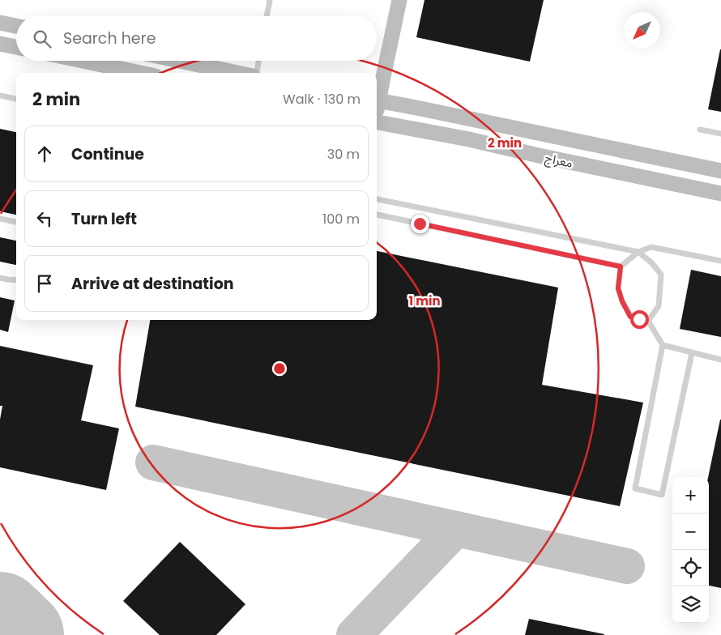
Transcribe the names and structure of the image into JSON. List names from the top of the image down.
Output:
{
  "streets": {
    "main road": ["معراج"]
  },
  "north": "bottom left",
  "page": {
    "search": "Search here",
    "heading": ["2 min", "Walk · 130 m"],
    "list": [
      ["Continue", "30 m"],
      ["Turn left", "100 m"],
      "Arrive at destination"
    ],
    "map_buttons": ["+", "−"]
  },
  "rings": ["2 min", "1 min"]
}
